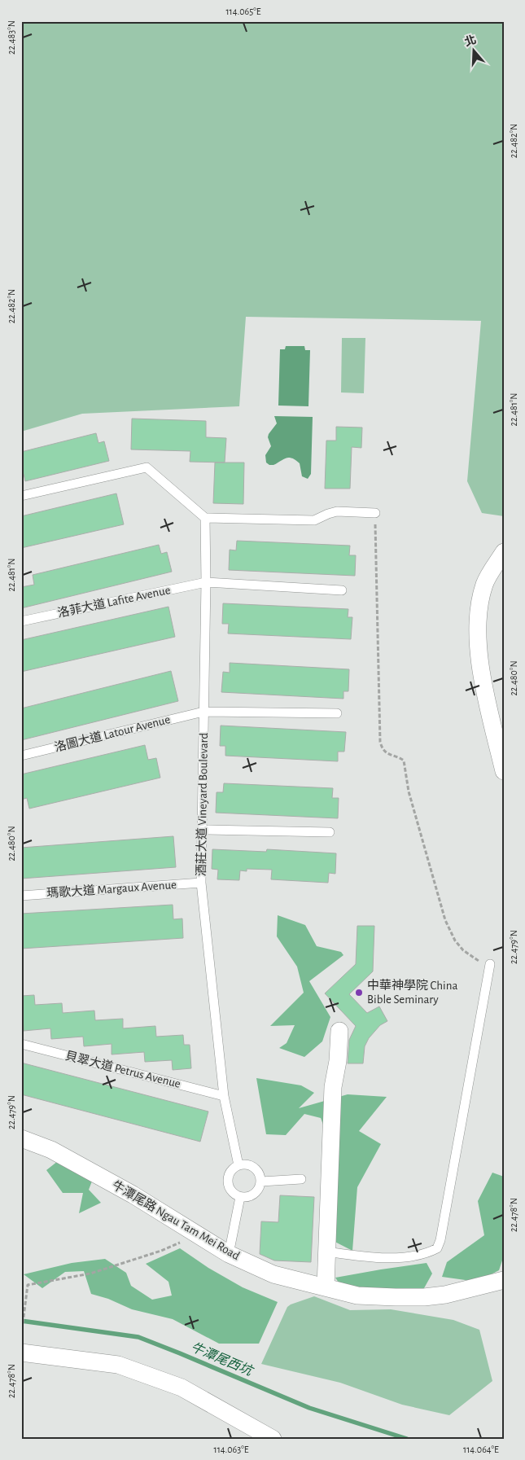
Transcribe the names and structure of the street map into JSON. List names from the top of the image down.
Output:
{
  "streets": {
    "street": ["牛潭尾路 Ngau Tam Mei Road"],
    "lane": [
      "洛菲大道 Lafite Avenue",
      "洛圖大道 Latour Avenue",
      "酒莊大道 Vineyard Boulevard",
      "瑪歌大道 Margaux Avenue",
      "貝翠大道 Petrus Avenue"
    ]
  },
  "crossings": [
    ["洛菲大道 Lafite Avenue", "酒莊大道 Vineyard Boulevard"],
    ["洛圖大道 Latour Avenue", "酒莊大道 Vineyard Boulevard"],
    ["酒莊大道 Vineyard Boulevard", "瑪歌大道 Margaux Avenue"],
    ["酒莊大道 Vineyard Boulevard", "貝翠大道 Petrus Avenue"]
  ],
  "water": ["牛潭尾西坑"],
  "places": ["中華神學院 China Bible Seminary"],
  "north": "top",
  "coordinates": [
    "114.065°E",
    "22.483°N",
    "22.482°N",
    "22.481°N",
    "22.480°N",
    "22.479°N",
    "22.478°N",
    "114.063°E",
    "114.064°E"
  ]
}
